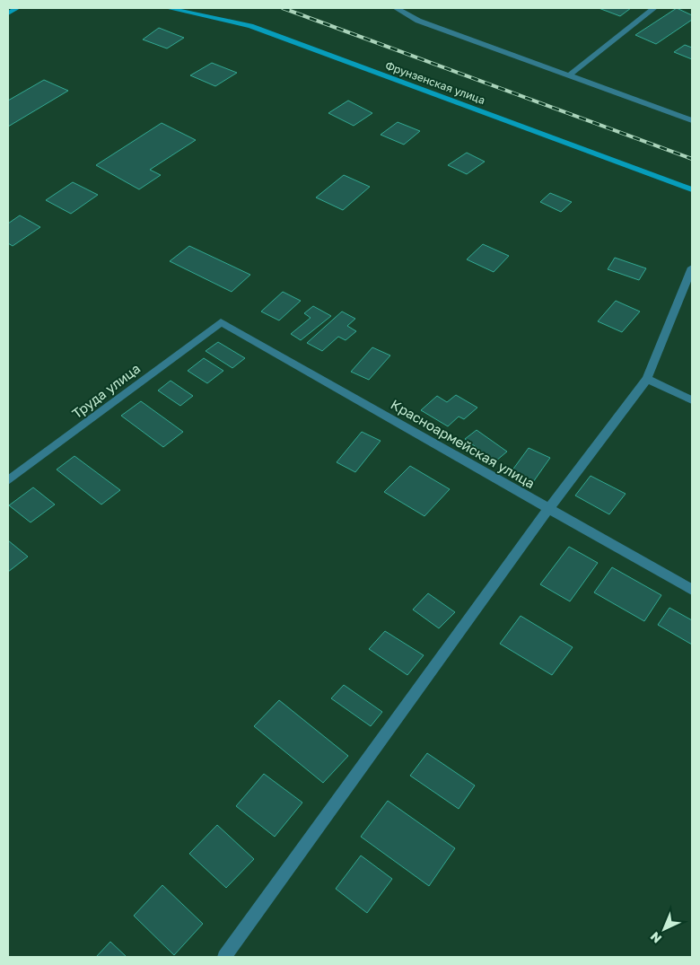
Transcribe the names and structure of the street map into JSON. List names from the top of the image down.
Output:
{
  "streets": {
    "street": ["Фрунзенская улица", "Труда улица", "Красноармейская улица"]
  },
  "crossings": [
    ["Труда улица", "Красноармейская улица"]
  ],
  "north": "bottom left"
}
